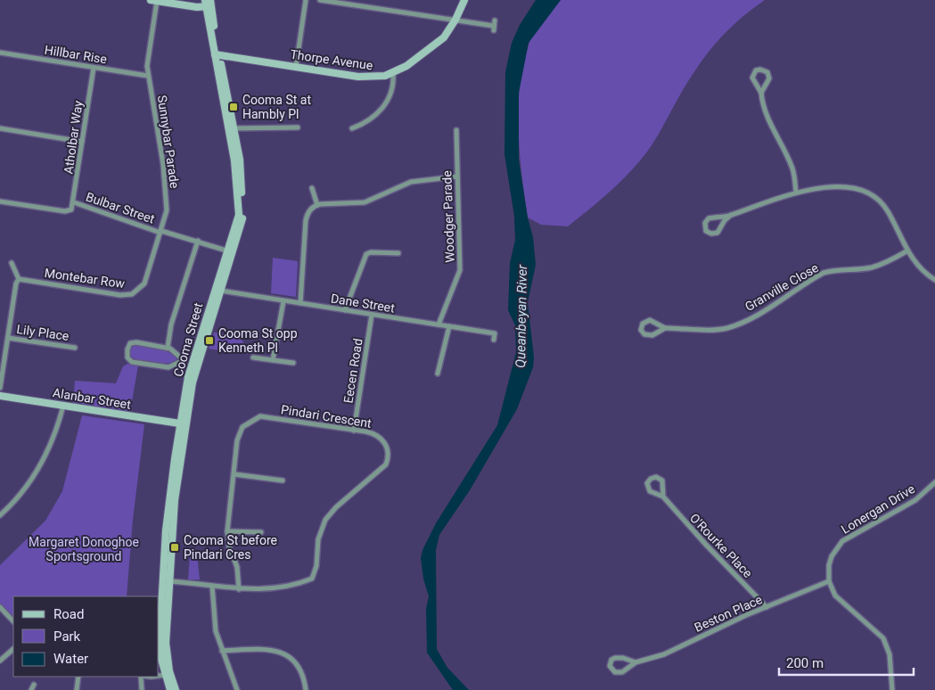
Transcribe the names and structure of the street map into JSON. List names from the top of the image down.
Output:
{
  "streets": {
    "main road": ["Thorpe Avenue", "Cooma Street", "Alanbar Street"],
    "street": [
      "Hillbar Rise",
      "Atholbar Way",
      "Sunnybar Parade",
      "Bulbar Street",
      "Woodger Parade",
      "Montebar Row",
      "Granville Close",
      "Dane Street",
      "Lily Place",
      "Eecen Road",
      "Pindari Crescent",
      "Lonergan Drive",
      "O'Rourke Place",
      "Beston Place"
    ]
  },
  "crossings": [
    ["Hillbar Rise", "Atholbar Way"],
    ["Hillbar Rise", "Sunnybar Parade"],
    ["Thorpe Avenue", "Cooma Street"],
    ["Atholbar Way", "Bulbar Street"],
    ["Sunnybar Parade", "Bulbar Street"],
    ["Sunnybar Parade", "Montebar Row"],
    ["Bulbar Street", "Cooma Street"],
    ["Woodger Parade", "Dane Street"],
    ["Dane Street", "Cooma Street"],
    ["Dane Street", "Eecen Road"],
    ["Cooma Street", "Alanbar Street"],
    ["Cooma Street", "Pindari Crescent"],
    ["Eecen Road", "Pindari Crescent"],
    ["Lonergan Drive", "Beston Place"],
    ["O'Rourke Place", "Beston Place"]
  ],
  "water": ["Queanbeyan River"],
  "parks": ["Margaret Donoghoe Sportsground"],
  "places": {
    "transit": ["Cooma St at Hambly Pl", "Cooma St opp Kenneth Pl", "Cooma St before Pindari Cres"]
  },
  "legend": ["Road", "Park", "Water"],
  "scale_bar": "200 m"
}
